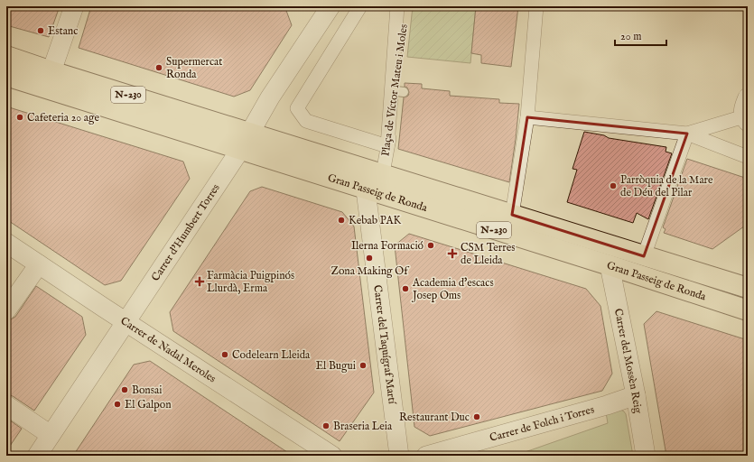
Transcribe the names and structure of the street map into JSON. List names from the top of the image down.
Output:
{
  "streets": {
    "main road": ["N-230", "Gran Passeig de Ronda"],
    "street": [
      "Plaça de Víctor Mateu i Moles",
      "Carrer d'Humbert Torres",
      "Carrer del Taquígraf Martí",
      "Carrer de Nadal Meroles",
      "Carrer del Mossèn Reig",
      "Carrer de Folch i Torres"
    ]
  },
  "crossings": [
    ["Plaça de Víctor Mateu i Moles", "Gran Passeig de Ronda"],
    ["Gran Passeig de Ronda", "Carrer d'Humbert Torres"],
    ["Gran Passeig de Ronda", "Carrer del Taquígraf Martí"],
    ["Gran Passeig de Ronda", "Carrer del Mossèn Reig"],
    ["Carrer d'Humbert Torres", "Carrer de Nadal Meroles"],
    ["Carrer del Mossèn Reig", "Carrer de Folch i Torres"]
  ],
  "places": {
    "other": [
      "Estanc",
      "Supermercat Ronda",
      "Cafeteria 20 age",
      "Parròquia de la Mare de Déu del Pilar",
      "Kebab PAK",
      "Ilerna Formació",
      "Zona Making Of",
      "Academia d'escacs Josep Oms",
      "Codelearn Lleida",
      "El Bugui",
      "Bonsai",
      "El Galpon",
      "Restaurant Duc",
      "Braseria Leia"
    ],
    "health": ["CSM Terres de Lleida", "Farmàcia Puigpinós Llurdà, Erma"]
  },
  "scale_bar": "20 m"
}
